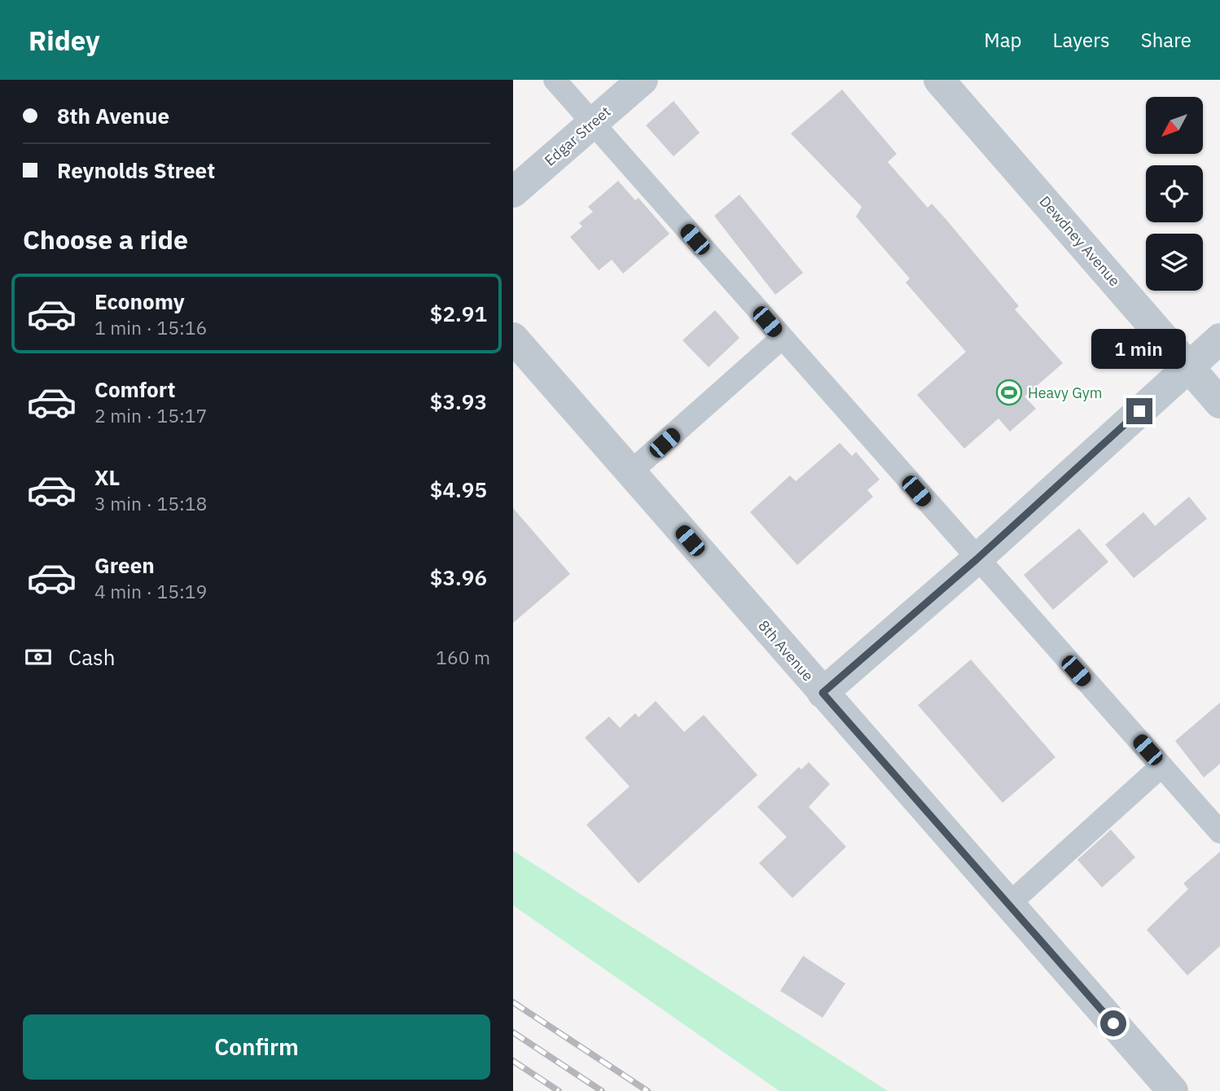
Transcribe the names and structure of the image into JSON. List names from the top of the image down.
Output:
{
  "streets": {
    "street": ["Edgar Street", "Dewdney Avenue", "8th Avenue"]
  },
  "places": {
    "sports": ["Heavy Gym"]
  },
  "north": "bottom left",
  "page": {
    "header": "Ridey",
    "nav": ["Map", "Layers", "Share"],
    "banner": ["8th Avenue", "Reynolds Street"],
    "heading": "Choose a ride",
    "list": [
      {
        "name": "Economy",
        "note": "1 min · 15:16",
        "value": "$2.91"
      },
      {
        "name": "Comfort",
        "note": "2 min · 15:17",
        "value": "$3.93"
      },
      {
        "name": "XL",
        "note": "3 min · 15:18",
        "value": "$4.95"
      },
      {
        "name": "Green",
        "note": "4 min · 15:19",
        "value": "$3.96"
      }
    ],
    "bubble": "1 min",
    "pay": ["Cash", "160 m"],
    "buttons": "Confirm"
  }
}
